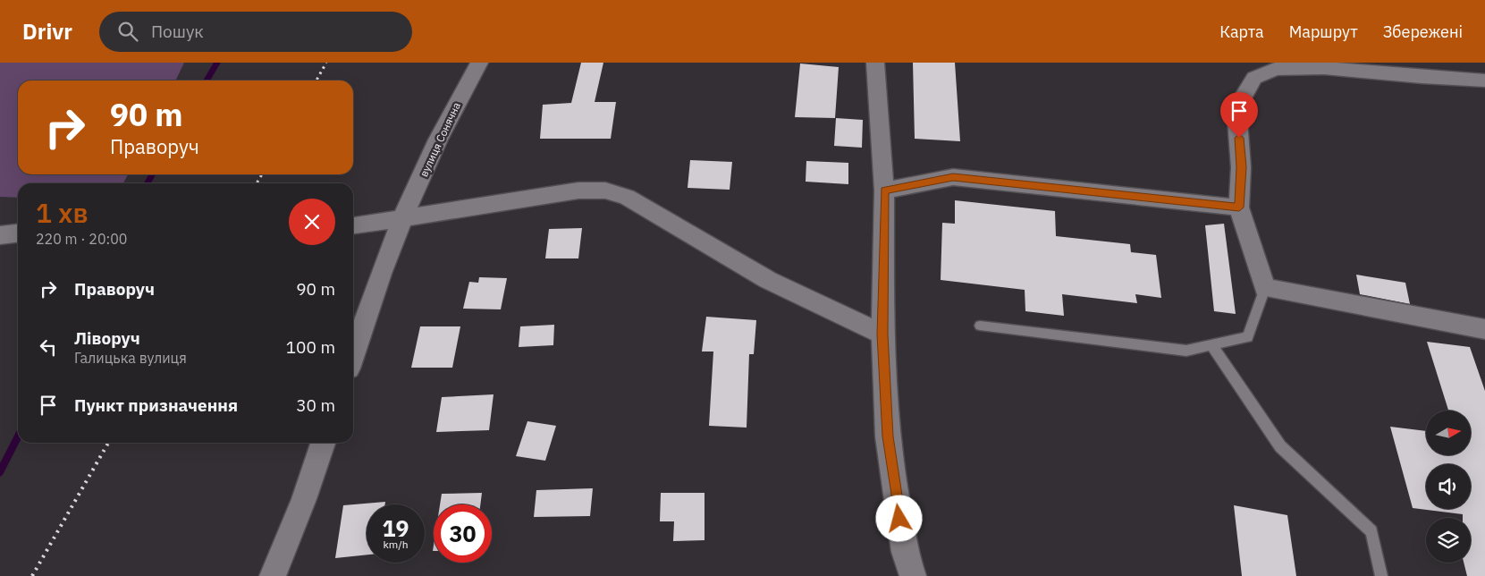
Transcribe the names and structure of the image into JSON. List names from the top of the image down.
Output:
{
  "streets": {
    "street": ["вулиця Сонячна"]
  },
  "north": "right",
  "page": {
    "header": "Drivr",
    "search": "Пошук",
    "nav": ["Карта", "Маршрут", "Збережені"],
    "turn": ["90 m", "Праворуч"],
    "heading": ["1 хв", "220 m · 20:00"],
    "list": [
      {
        "name": "Праворуч",
        "value": "90 m"
      },
      {
        "name": "Ліворуч",
        "note": "Галицька вулиця",
        "value": "100 m"
      },
      {
        "name": "Пункт призначення",
        "value": "30 m"
      }
    ],
    "speed": "19 km/h",
    "limit": "30"
  }
}
